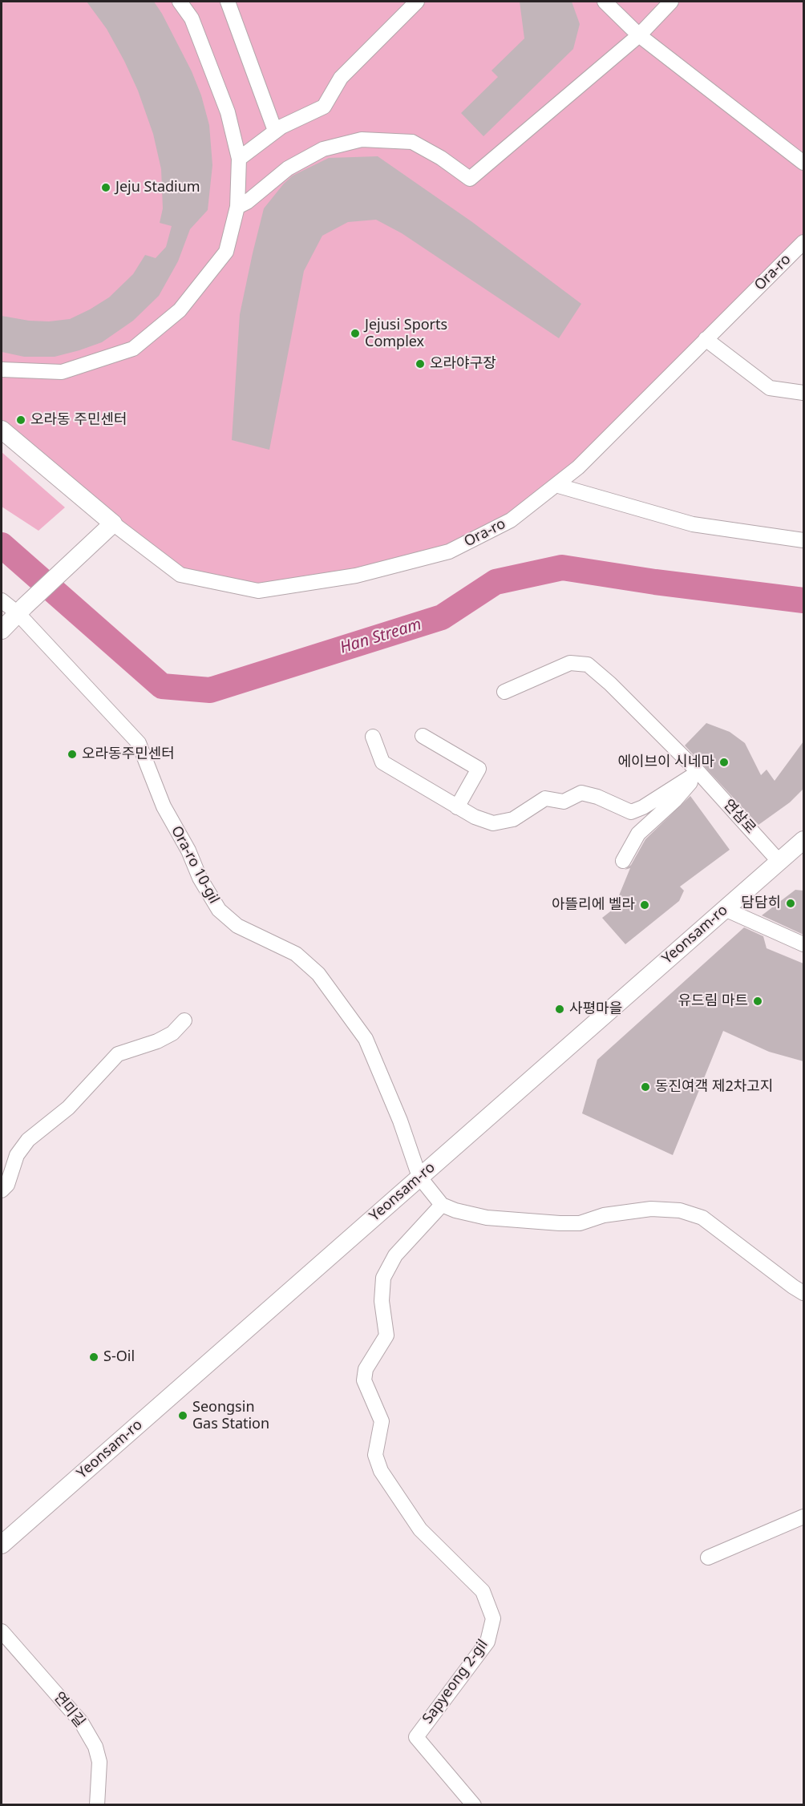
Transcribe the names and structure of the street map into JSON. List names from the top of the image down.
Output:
{
  "streets": {
    "main road": ["Yeonsam-ro"],
    "street": [
      "Ora-ro",
      "연삼로",
      "Ora-ro 10-gil",
      "Sapyeong 2-gil",
      "연미길"
    ]
  },
  "crossings": [
    ["연삼로", "Yeonsam-ro"],
    ["Ora-ro 10-gil", "Yeonsam-ro"]
  ],
  "water": ["Han Stream"],
  "places": [
    "Jeju Stadium",
    "Jejusi Sports Complex",
    "오라야구장",
    "오라동 주민센터",
    "오라동주민센터",
    "에이브이 시네마",
    "담담히",
    "아뜰리에 벨라",
    "유드림 마트",
    "사평마을",
    "동진여객 제2차고지",
    "S-Oil",
    "Seongsin Gas Station"
  ]
}
